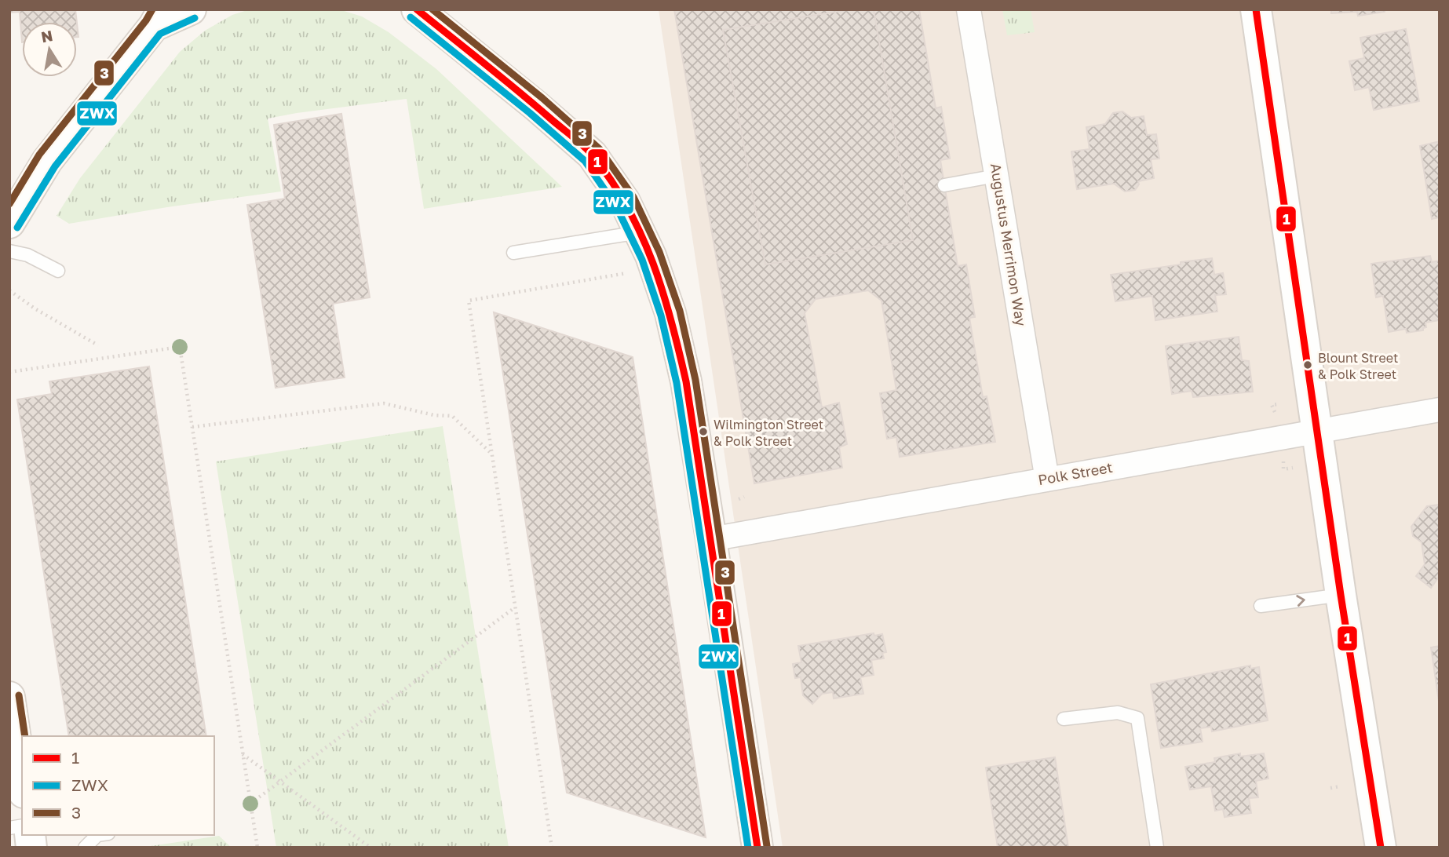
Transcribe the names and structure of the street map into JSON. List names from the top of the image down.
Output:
{
  "streets": {
    "street": ["Augustus Merrimon Way", "Polk Street"]
  },
  "crossings": [
    ["Augustus Merrimon Way", "Polk Street"]
  ],
  "places": ["Blount Street & Polk Street", "Wilmington Street & Polk Street"],
  "lines": ["transit line 1", "transit line 3", "transit line ZWX"],
  "legend": ["1", "ZWX", "3"],
  "north": "top"
}
